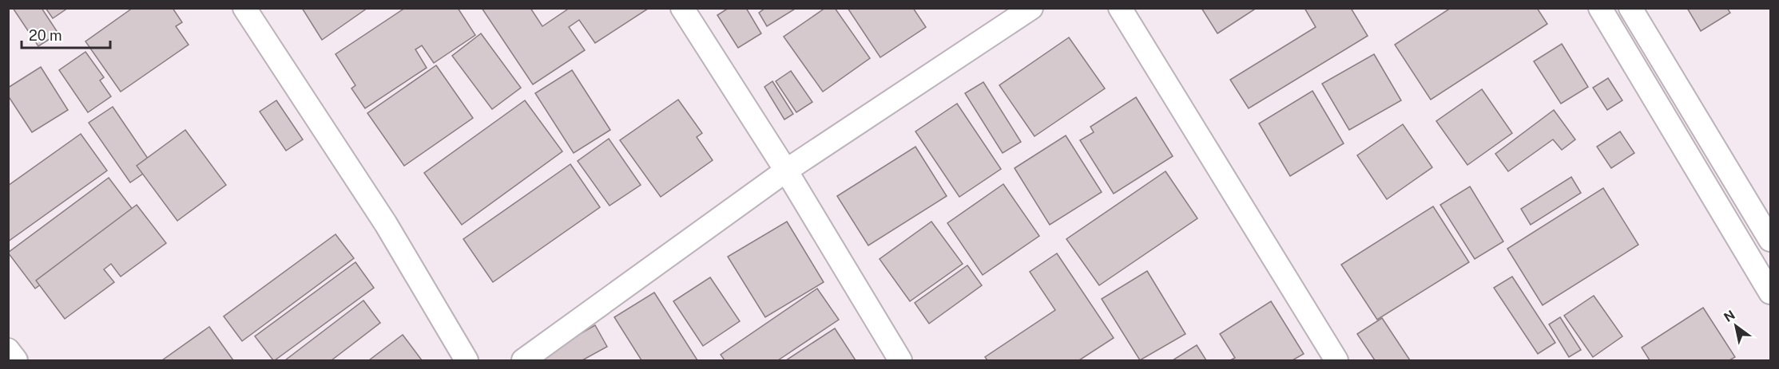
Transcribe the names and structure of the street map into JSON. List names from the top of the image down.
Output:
{
  "scale_bar": "20 m",
  "north": "top left"
}
